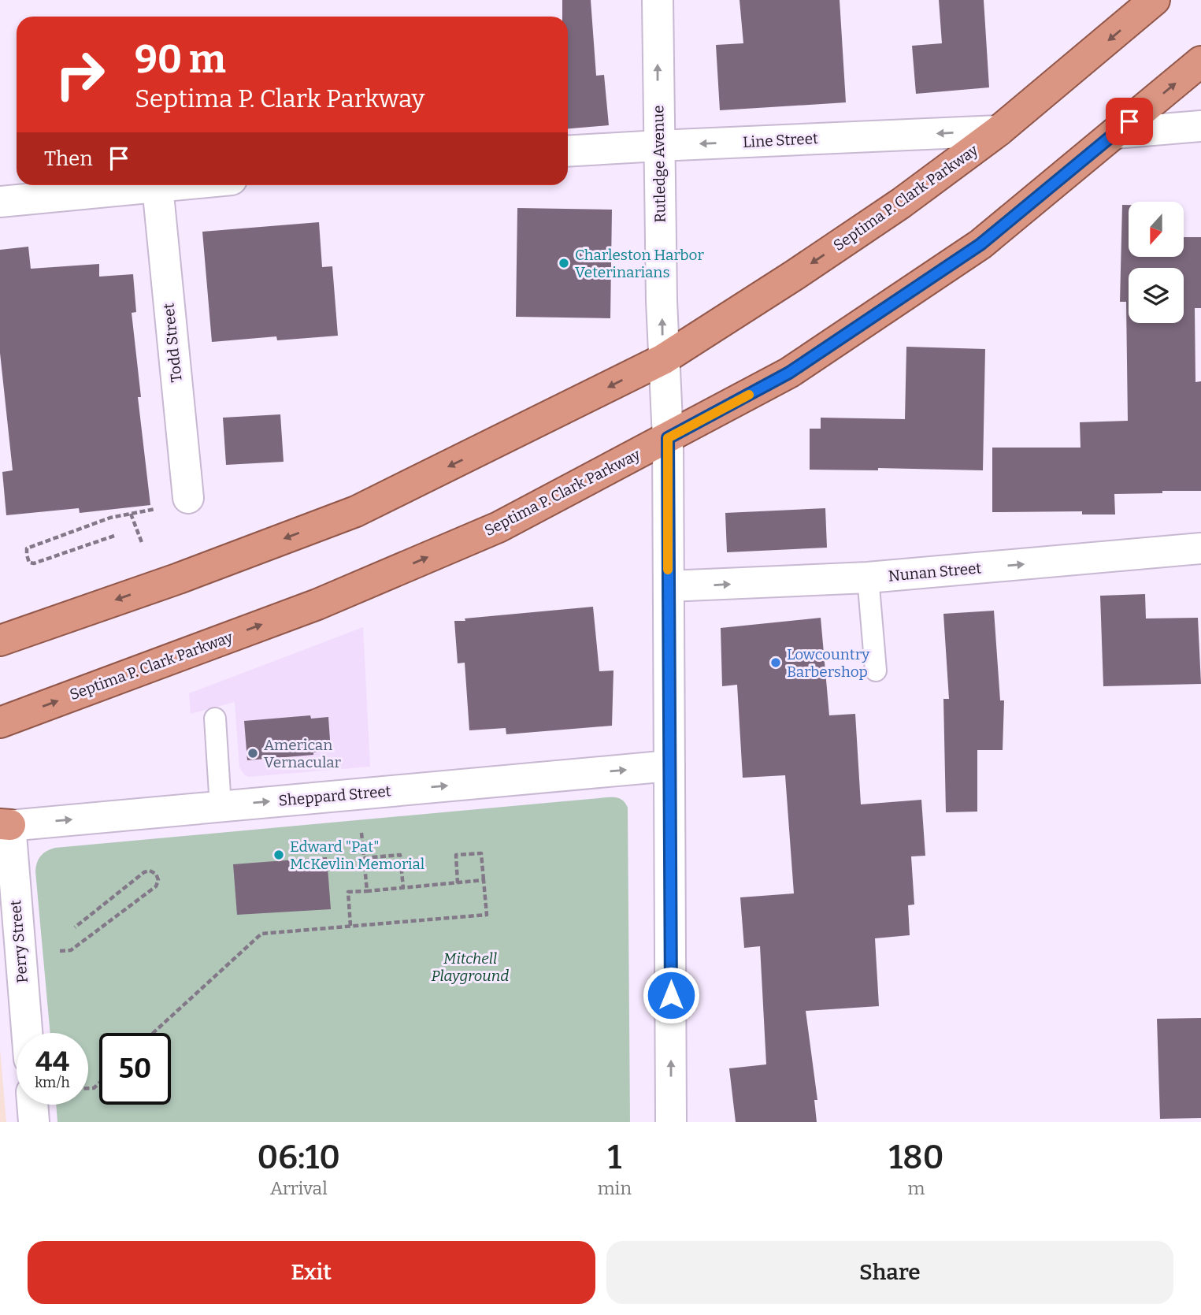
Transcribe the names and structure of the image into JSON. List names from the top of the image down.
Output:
{
  "streets": {
    "highway": ["Septima P. Clark Parkway"],
    "street": [
      "Line Street",
      "Rutledge Avenue",
      "Todd Street",
      "Nunan Street",
      "Sheppard Street",
      "Perry Street"
    ]
  },
  "crossings": [
    ["Line Street", "Rutledge Avenue"],
    ["Line Street", "Septima P. Clark Parkway"],
    ["Rutledge Avenue", "Septima P. Clark Parkway"],
    ["Rutledge Avenue", "Nunan Street"],
    ["Rutledge Avenue", "Sheppard Street"],
    ["Sheppard Street", "Perry Street"]
  ],
  "one_way": [
    "Line Street",
    "Rutledge Avenue",
    "Nunan Street",
    "Sheppard Street"
  ],
  "parks": ["Mitchell Playground"],
  "places": [
    "Charleston Harbor Veterinarians",
    "Lowcountry Barbershop",
    "American Vernacular",
    "Edward \"Pat\" McKevlin Memorial"
  ],
  "north": "bottom",
  "page": {
    "turn": ["90 m", "Septima P. Clark Parkway"],
    "then": "Then",
    "speed": "44 km/h",
    "limit": "50",
    "eta": [
      "06:10",
      "Arrival",
      "1",
      "min",
      "180",
      "m"
    ],
    "buttons": ["Exit", "Share"]
  }
}
